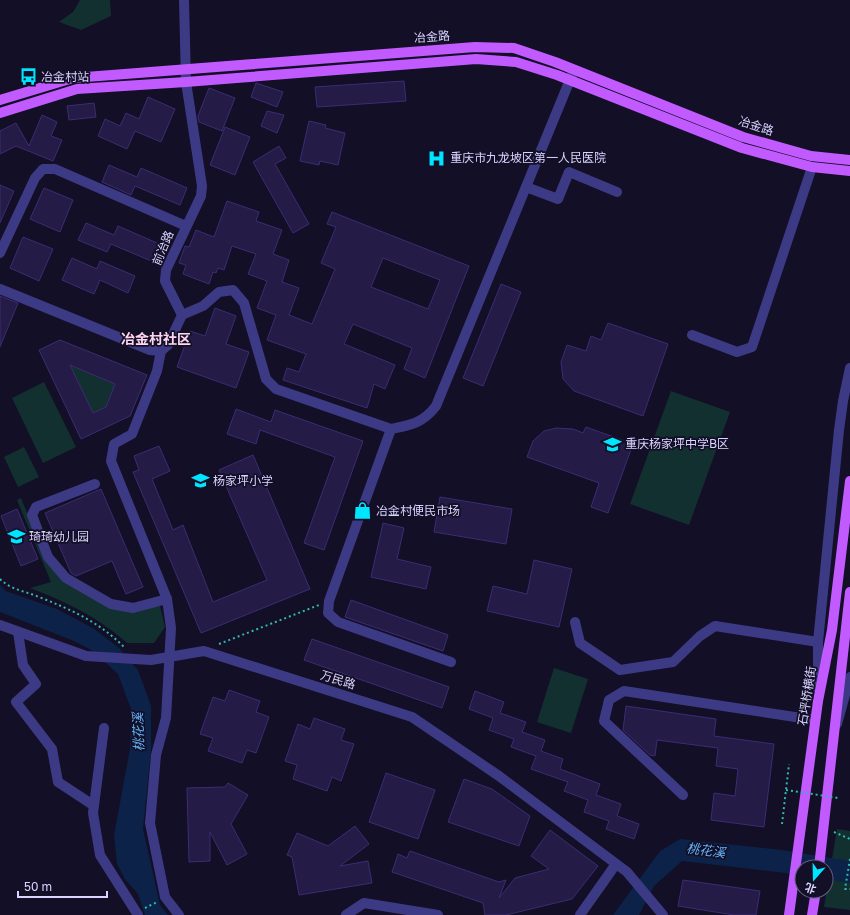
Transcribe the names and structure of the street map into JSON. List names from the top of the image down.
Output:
{
  "streets": {
    "main road": ["冶金路", "石坪桥横街"],
    "street": ["前冶路", "万民路"]
  },
  "crossings": [
    ["冶金路", "前冶路"]
  ],
  "districts": ["冶金村社区"],
  "water": ["桃花溪"],
  "places": {
    "bus stop": ["冶金村站"],
    "hospital": ["重庆市九龙坡区第一人民医院"],
    "school or university": ["重庆杨家坪中学B区", "杨家坪小学", "琦琦幼儿园"],
    "shop": ["冶金村便民市场"]
  },
  "scale_bar": "50 m",
  "north": "bottom"
}
